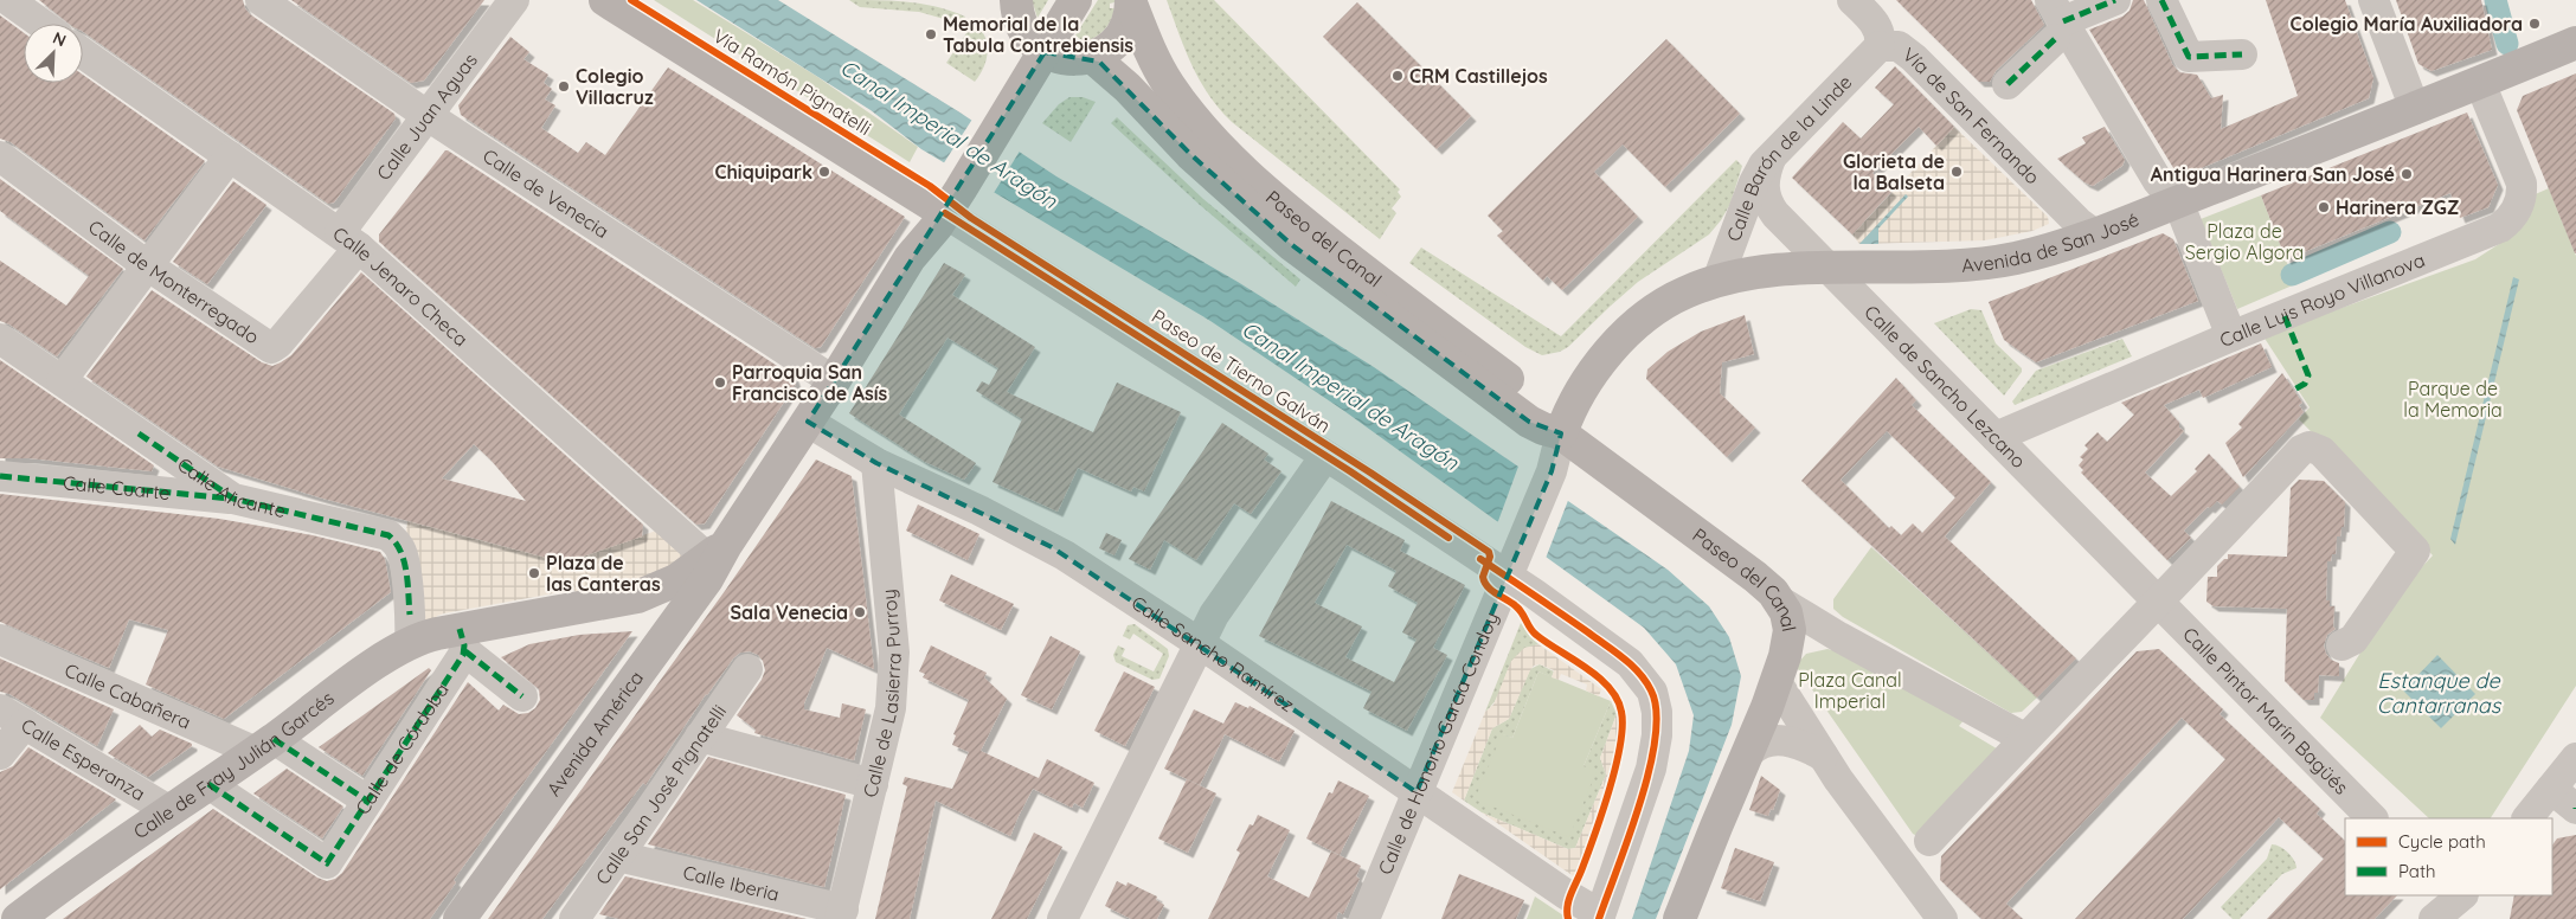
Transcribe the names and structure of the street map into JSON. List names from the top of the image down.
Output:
{
  "streets": {
    "main road": [
      "Vía Ramón Pignatelli",
      "Paseo del Canal",
      "Avenida de San José",
      "Avenida América",
      "Calle de Fray Julián Garcés"
    ],
    "street": [
      "Calle Juan Aguas",
      "Vía de San Fernando",
      "Calle Barón de la Linde",
      "Calle de Venecia",
      "Calle de Monterregado",
      "Calle Jenaro Checa",
      "Calle Luis Royo Villanova",
      "Paseo de Tierno Galván",
      "Calle de Sancho Lezcano",
      "Calle Alicante",
      "Calle Cuarte",
      "Calle Sancho Ramírez",
      "Calle de Lasierra Purroy",
      "Calle Cabañera",
      "Calle Pintor Marín Bagüés",
      "Calle de Honorio García Condoy",
      "Calle de Córdoba",
      "Calle Esperanza",
      "Calle San José Pignatelli",
      "Calle Iberia"
    ]
  },
  "crossings": [
    ["Vía Ramón Pignatelli", "Paseo de Tierno Galván"],
    ["Vía Ramón Pignatelli", "Avenida América"],
    ["Calle Juan Aguas", "Calle de Venecia"],
    ["Calle Juan Aguas", "Calle de Monterregado"],
    ["Calle Juan Aguas", "Calle Jenaro Checa"],
    ["Vía de San Fernando", "Calle Barón de la Linde"],
    ["Vía de San Fernando", "Avenida de San José"],
    ["Calle Barón de la Linde", "Avenida de San José"],
    ["Calle Barón de la Linde", "Calle de Sancho Lezcano"],
    ["Calle de Venecia", "Avenida América"],
    ["Paseo del Canal", "Avenida de San José"],
    ["Paseo del Canal", "Calle de Honorio García Condoy"],
    ["Avenida de San José", "Calle Luis Royo Villanova"],
    ["Avenida de San José", "Calle de Sancho Lezcano"],
    ["Avenida de San José", "Calle de Honorio García Condoy"],
    ["Calle de Monterregado", "Calle Jenaro Checa"],
    ["Calle Jenaro Checa", "Avenida América"],
    ["Calle Luis Royo Villanova", "Calle de Sancho Lezcano"],
    ["Paseo de Tierno Galván", "Calle Sancho Ramírez"],
    ["Paseo de Tierno Galván", "Avenida América"],
    ["Paseo de Tierno Galván", "Calle de Honorio García Condoy"],
    ["Calle de Sancho Lezcano", "Calle Pintor Marín Bagüés"],
    ["Calle Alicante", "Calle Cuarte"],
    ["Calle Alicante", "Calle de Fray Julián Garcés"],
    ["Calle Sancho Ramírez", "Calle de Lasierra Purroy"],
    ["Calle Sancho Ramírez", "Avenida América"],
    ["Calle Sancho Ramírez", "Calle de Honorio García Condoy"],
    ["Calle de Lasierra Purroy", "Calle Iberia"],
    ["Calle Cabañera", "Calle de Córdoba"],
    ["Calle Cabañera", "Calle de Fray Julián Garcés"],
    ["Calle de Córdoba", "Calle de Fray Julián Garcés"],
    ["Calle Esperanza", "Calle de Fray Julián Garcés"],
    ["Calle San José Pignatelli", "Calle Iberia"]
  ],
  "water": ["Canal Imperial de Aragón", "Estanque de Cantarranas"],
  "parks": ["Plaza de Sergio Algora", "Parque de la Memoria", "Plaza Canal Imperial"],
  "places": [
    "Colegio María Auxiliadora",
    "Memorial de la Tabula Contrebiensis",
    "CRM Castillejos",
    "Colegio Villacruz",
    "Chiquipark",
    "Glorieta de la Balseta",
    "Antigua Harinera San José",
    "Harinera ZGZ",
    "Parroquia San Francisco de Asís",
    "Plaza de las Canteras",
    "Sala Venecia"
  ],
  "legend": ["Cycle path", "Path"],
  "north": "top right"
}
